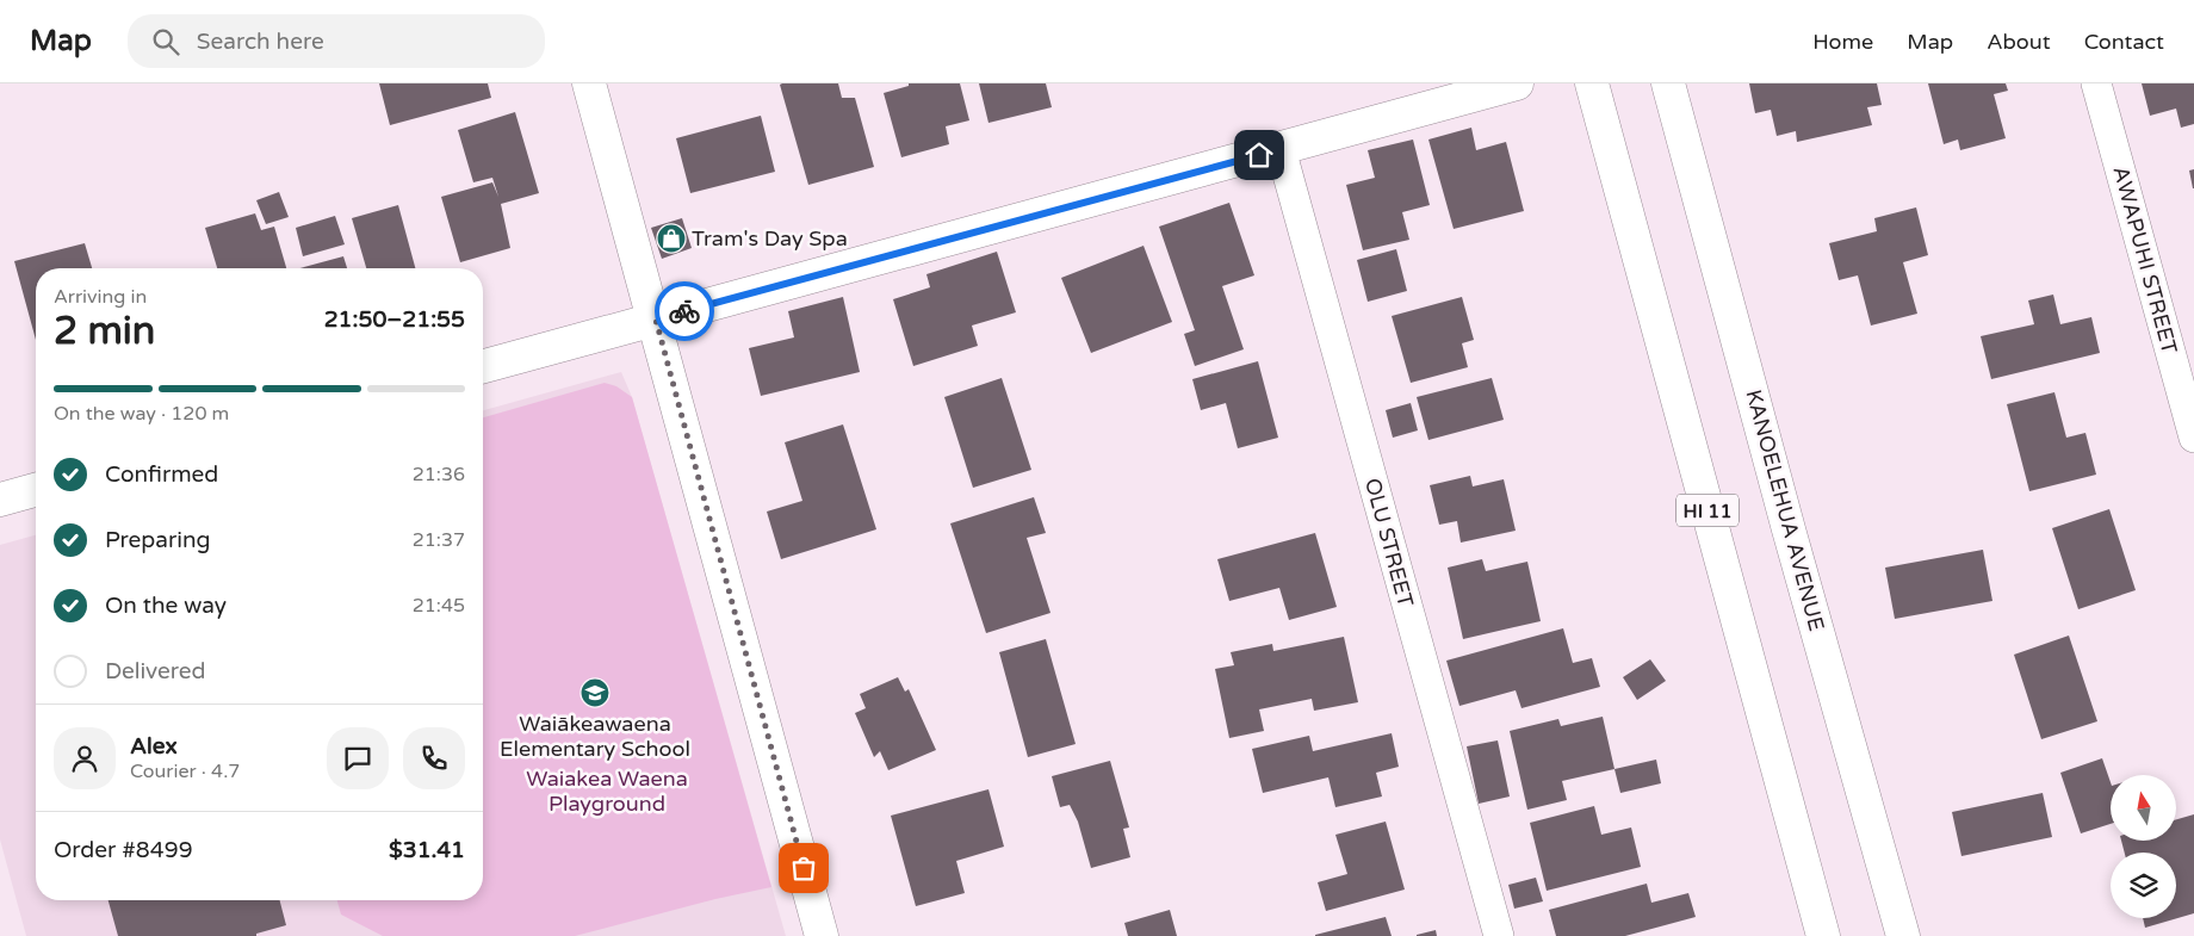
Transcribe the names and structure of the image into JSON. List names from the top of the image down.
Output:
{
  "streets": {
    "main road": ["HI 11", "KANOELEHUA AVENUE"],
    "street": ["AWAPUHI STREET", "OLU STREET"]
  },
  "parks": ["Waiakea Waena Playground"],
  "places": {
    "shop": ["Tram's Day Spa"],
    "school or university": ["Waiākeawaena Elementary School"]
  },
  "north": "top",
  "page": {
    "header": "Map",
    "search": "Search here",
    "nav": [
      "Home",
      "Map",
      "About",
      "Contact"
    ],
    "heading": ["2 min", "Arriving in", "21:50–21:55"],
    "panel": [
      "Alex",
      "Courier · 4.7",
      "Order #8499",
      "$31.41"
    ],
    "bar": "On the way · 120 m",
    "list": [
      ["Confirmed", "21:36"],
      ["Preparing", "21:37"],
      ["On the way", "21:45"],
      "Delivered"
    ]
  }
}
